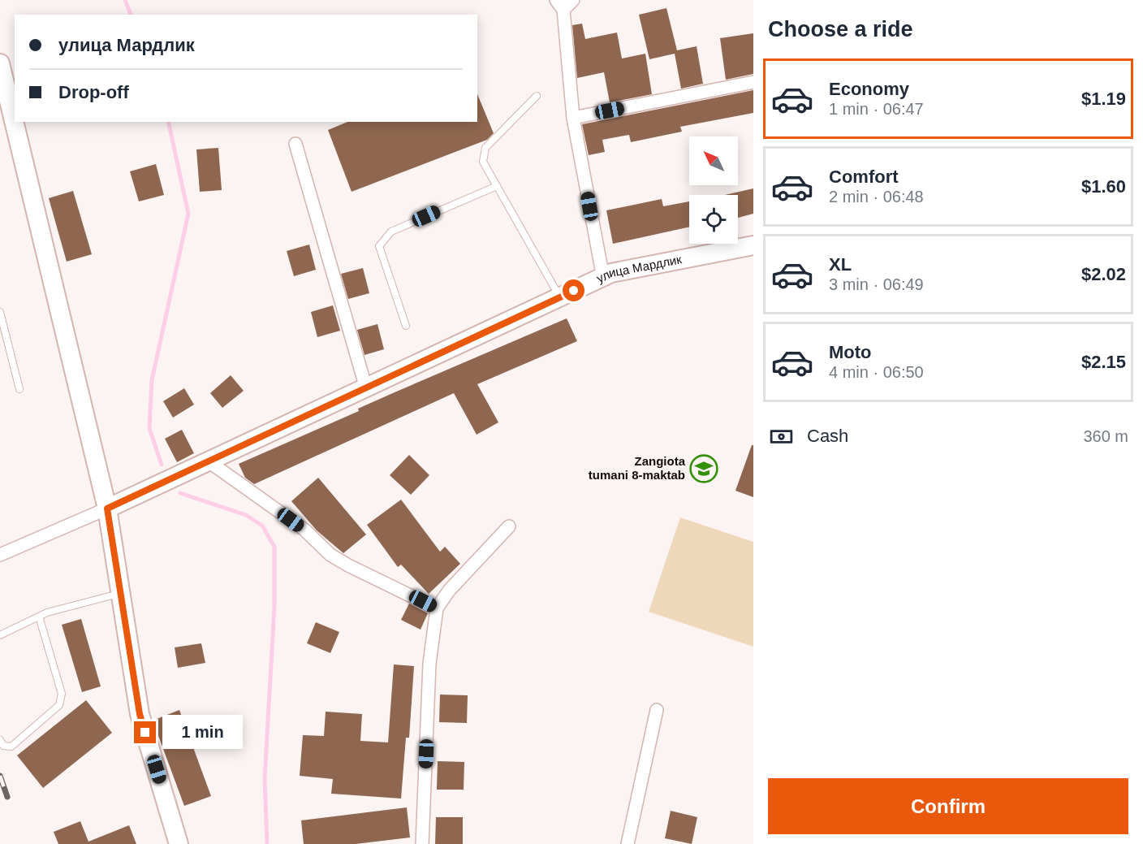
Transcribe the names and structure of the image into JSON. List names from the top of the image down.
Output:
{
  "streets": {
    "main road": ["улица Мардлик"]
  },
  "places": {
    "school or university": ["Zangiota tumani 8-maktab"]
  },
  "north": "top left",
  "page": {
    "heading": "Choose a ride",
    "banner": ["улица Мардлик", "Drop-off"],
    "list": [
      {
        "name": "Economy",
        "note": "1 min · 06:47",
        "value": "$1.19"
      },
      {
        "name": "Comfort",
        "note": "2 min · 06:48",
        "value": "$1.60"
      },
      {
        "name": "XL",
        "note": "3 min · 06:49",
        "value": "$2.02"
      },
      {
        "name": "Moto",
        "note": "4 min · 06:50",
        "value": "$2.15"
      }
    ],
    "pay": ["Cash", "360 m"],
    "bubble": "1 min",
    "buttons": "Confirm"
  }
}
